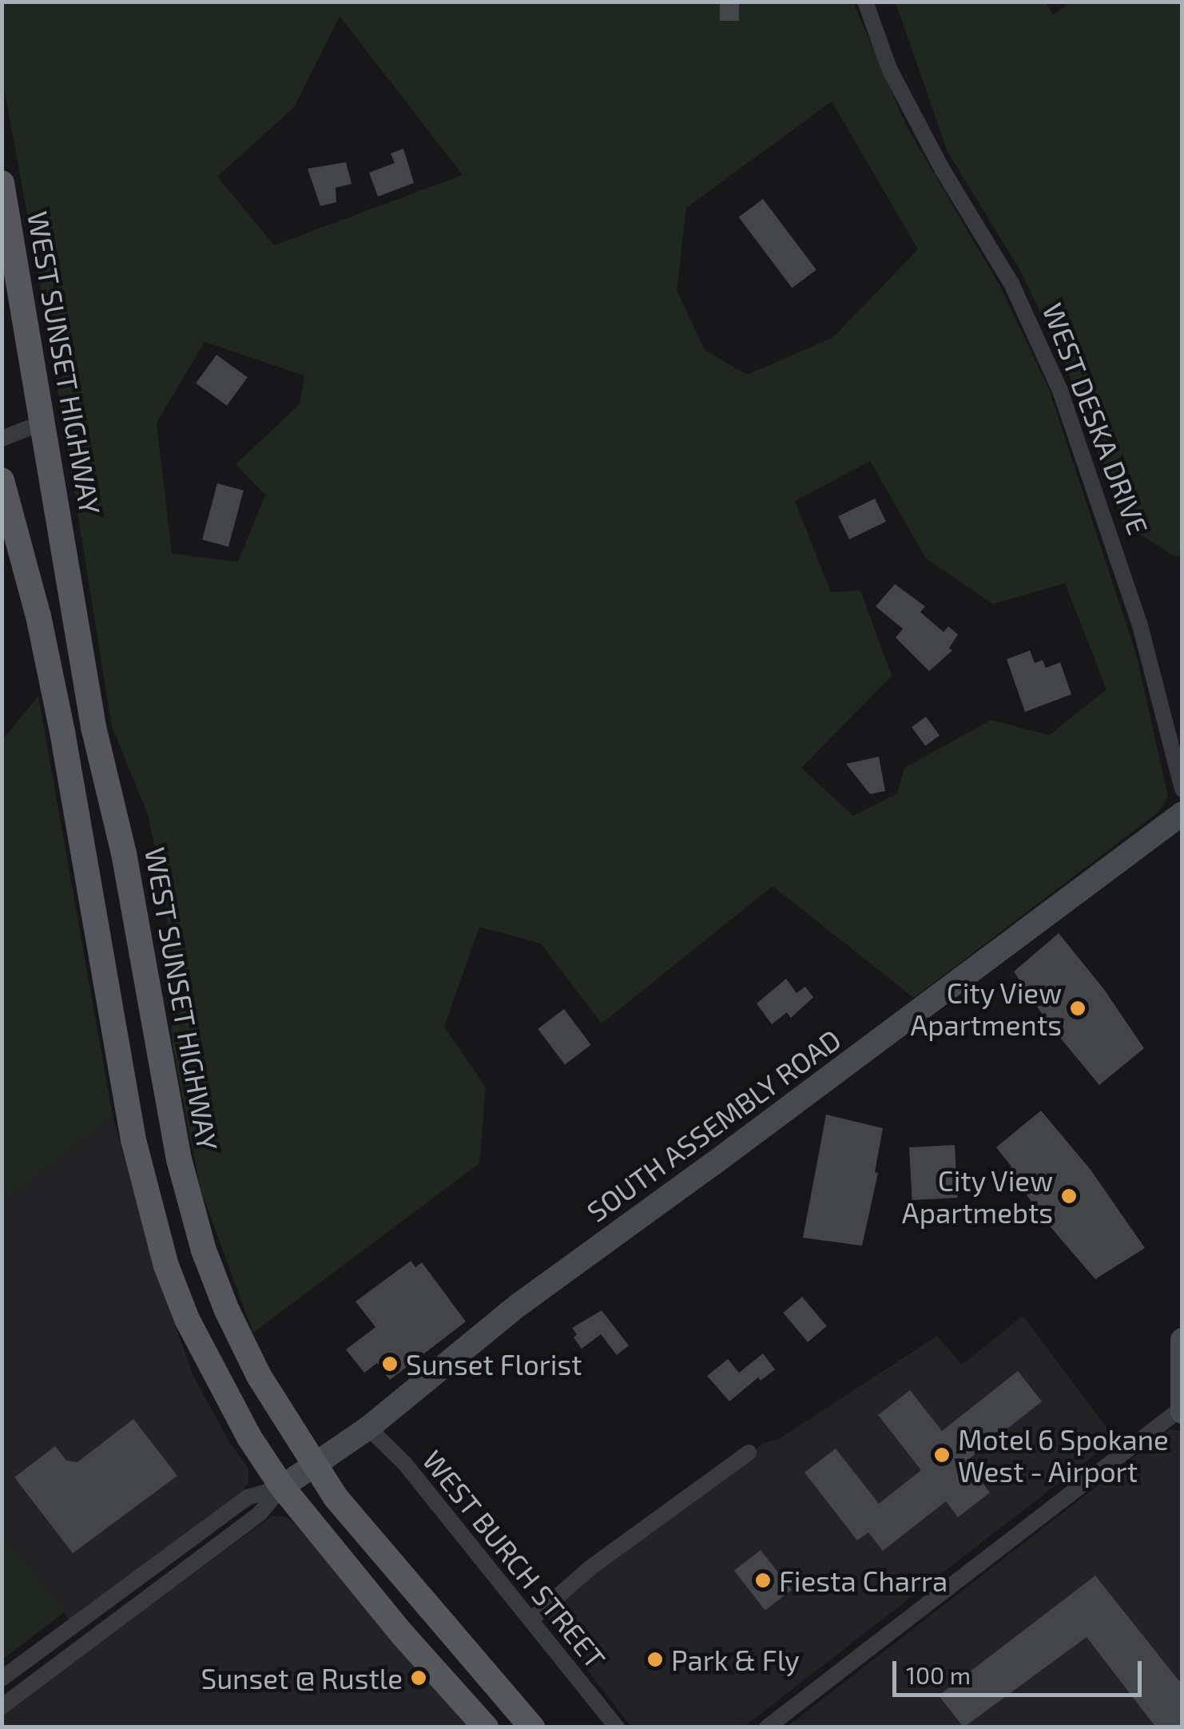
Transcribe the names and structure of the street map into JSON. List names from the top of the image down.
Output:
{
  "streets": {
    "main road": ["WEST SUNSET HIGHWAY"],
    "street": ["WEST DESKA DRIVE", "SOUTH ASSEMBLY ROAD", "WEST BURCH STREET"]
  },
  "crossings": [
    ["WEST SUNSET HIGHWAY", "SOUTH ASSEMBLY ROAD"],
    ["SOUTH ASSEMBLY ROAD", "WEST BURCH STREET"]
  ],
  "places": [
    "City View Apartments",
    "City View Apartmebts",
    "Sunset Florist",
    "Motel 6 Spokane West - Airport",
    "Fiesta Charra",
    "Park & Fly",
    "Sunset @ Rustle"
  ],
  "scale_bar": "100 m"
}
